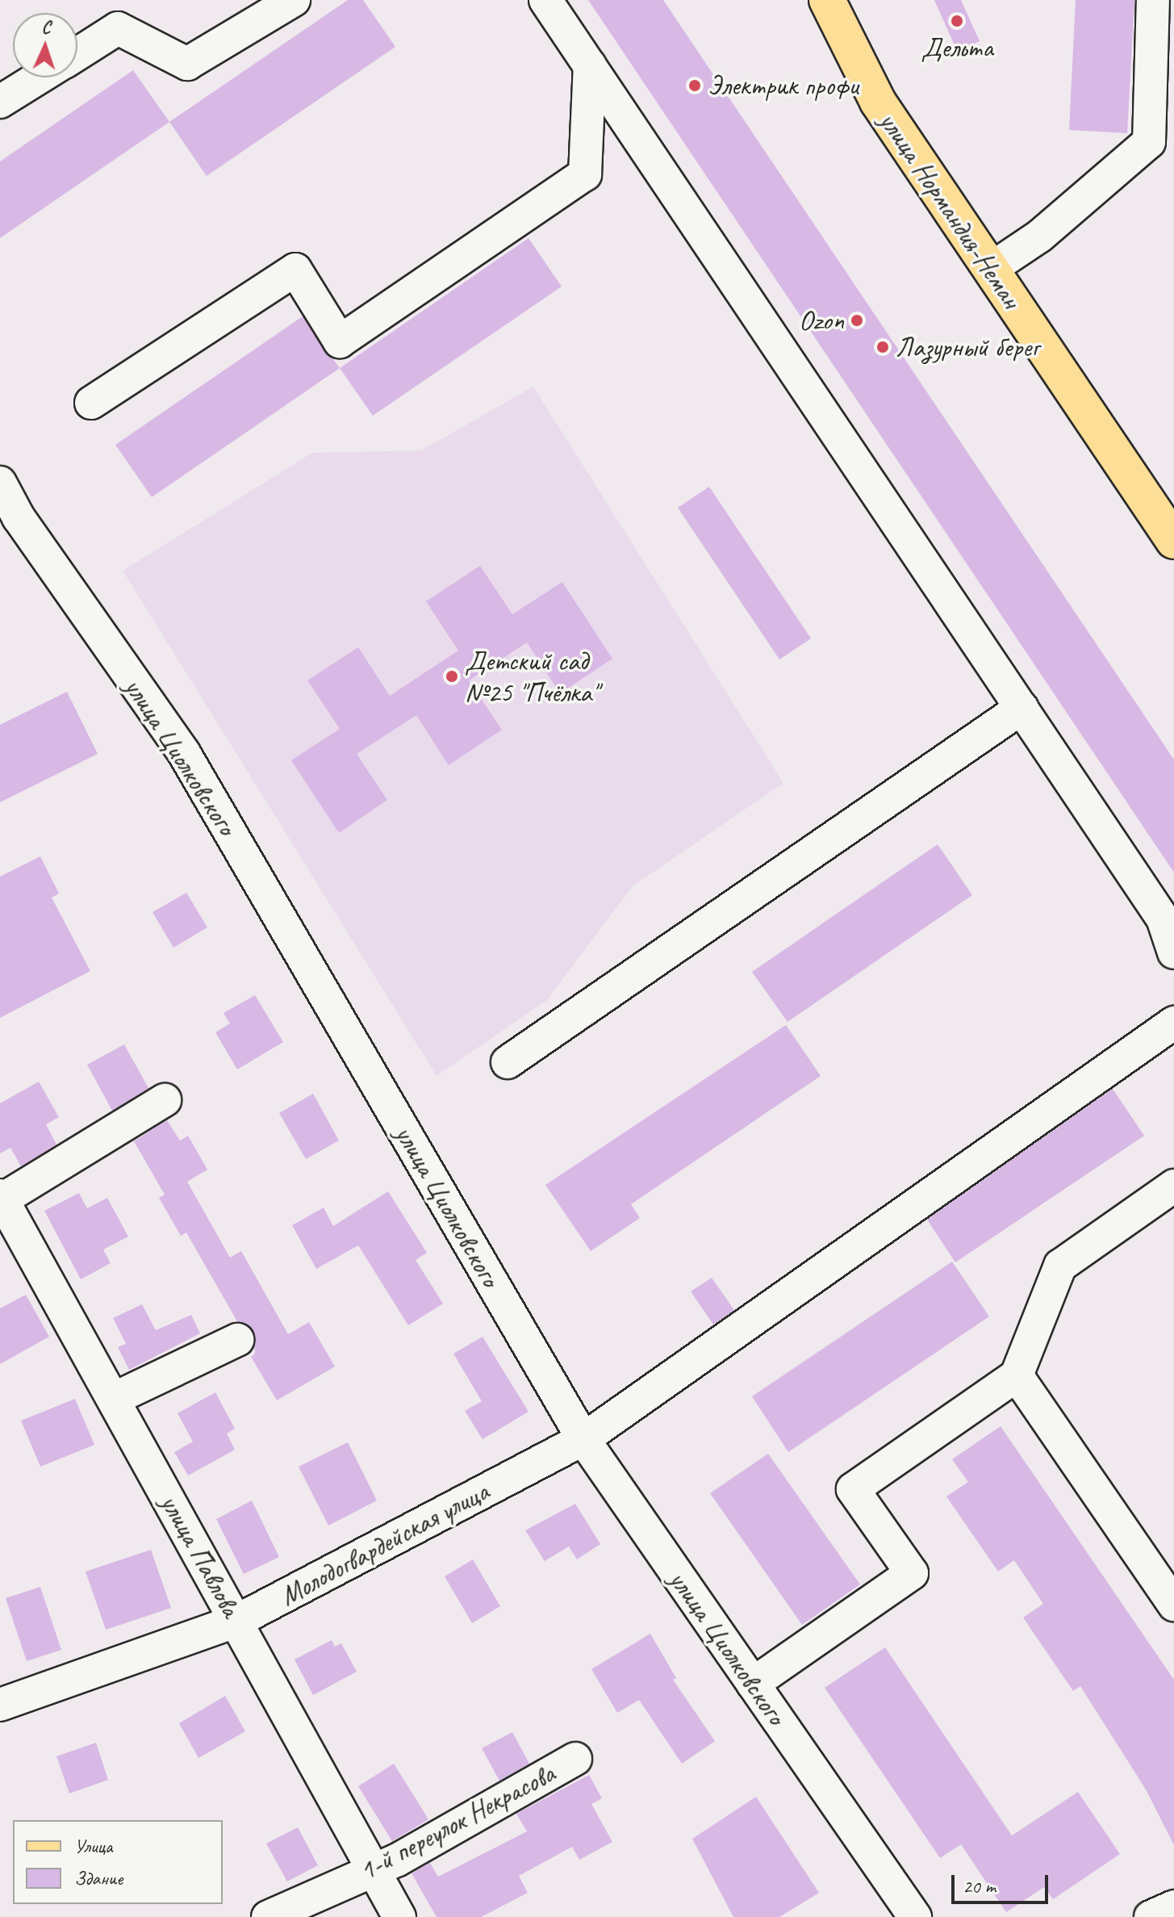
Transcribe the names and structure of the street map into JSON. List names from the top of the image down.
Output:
{
  "streets": {
    "main road": ["улица Нормандия-Неман"],
    "street": [
      "улица Циолковского",
      "Молодогвардейская улица",
      "улица Павлова",
      "1-й переулок Некрасова"
    ]
  },
  "crossings": [
    ["улица Циолковского", "Молодогвардейская улица"],
    ["Молодогвардейская улица", "улица Павлова"],
    ["улица Павлова", "1-й переулок Некрасова"]
  ],
  "places": [
    "Дельта",
    "Электрик профи",
    "Ozon",
    "Лазурный берег",
    "Детский сад №25 \"Пчёлка\""
  ],
  "legend": ["Улица", "Здание"],
  "scale_bar": "20 m",
  "north": "top"
}
